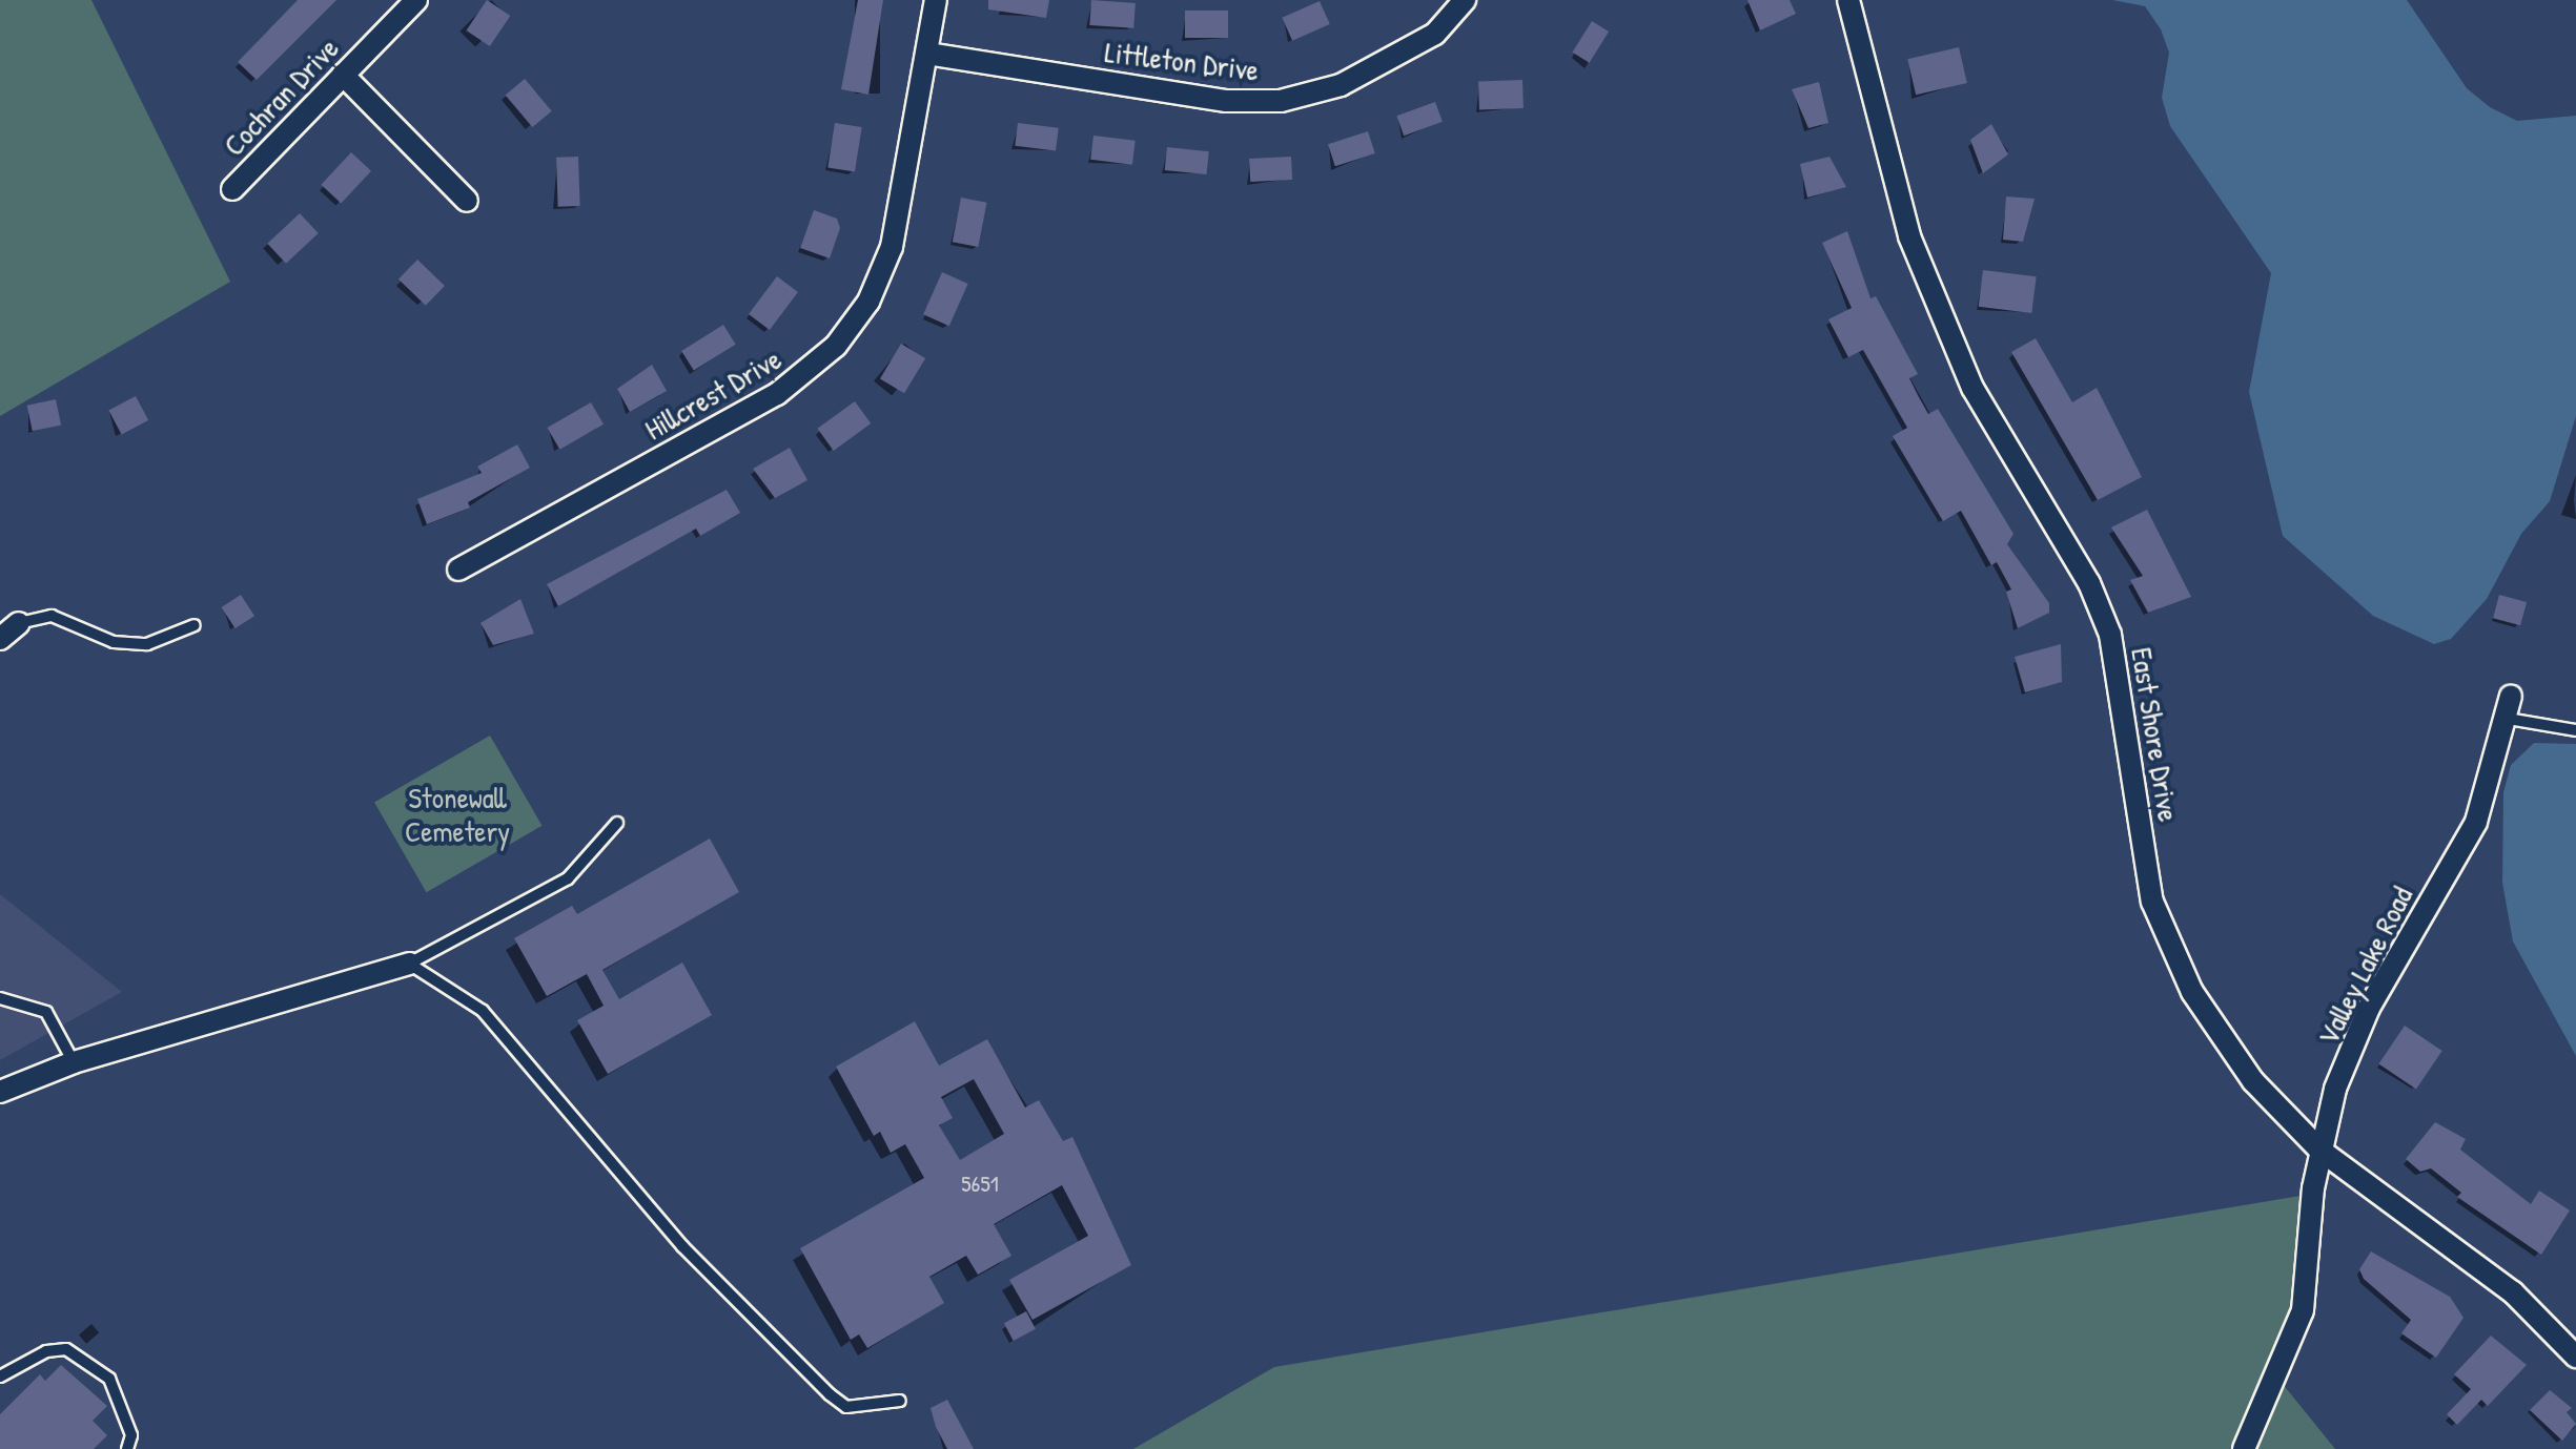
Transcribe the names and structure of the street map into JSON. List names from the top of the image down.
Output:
{
  "streets": {
    "street": [
      "Littleton Drive",
      "Cochran Drive",
      "Hillcrest Drive",
      "East Shore Drive",
      "Valley Lake Road"
    ]
  },
  "crossings": [
    ["Littleton Drive", "Hillcrest Drive"],
    ["East Shore Drive", "Valley Lake Road"]
  ],
  "parks": ["Stonewall Cemetery"],
  "house_numbers": ["5651"]
}
